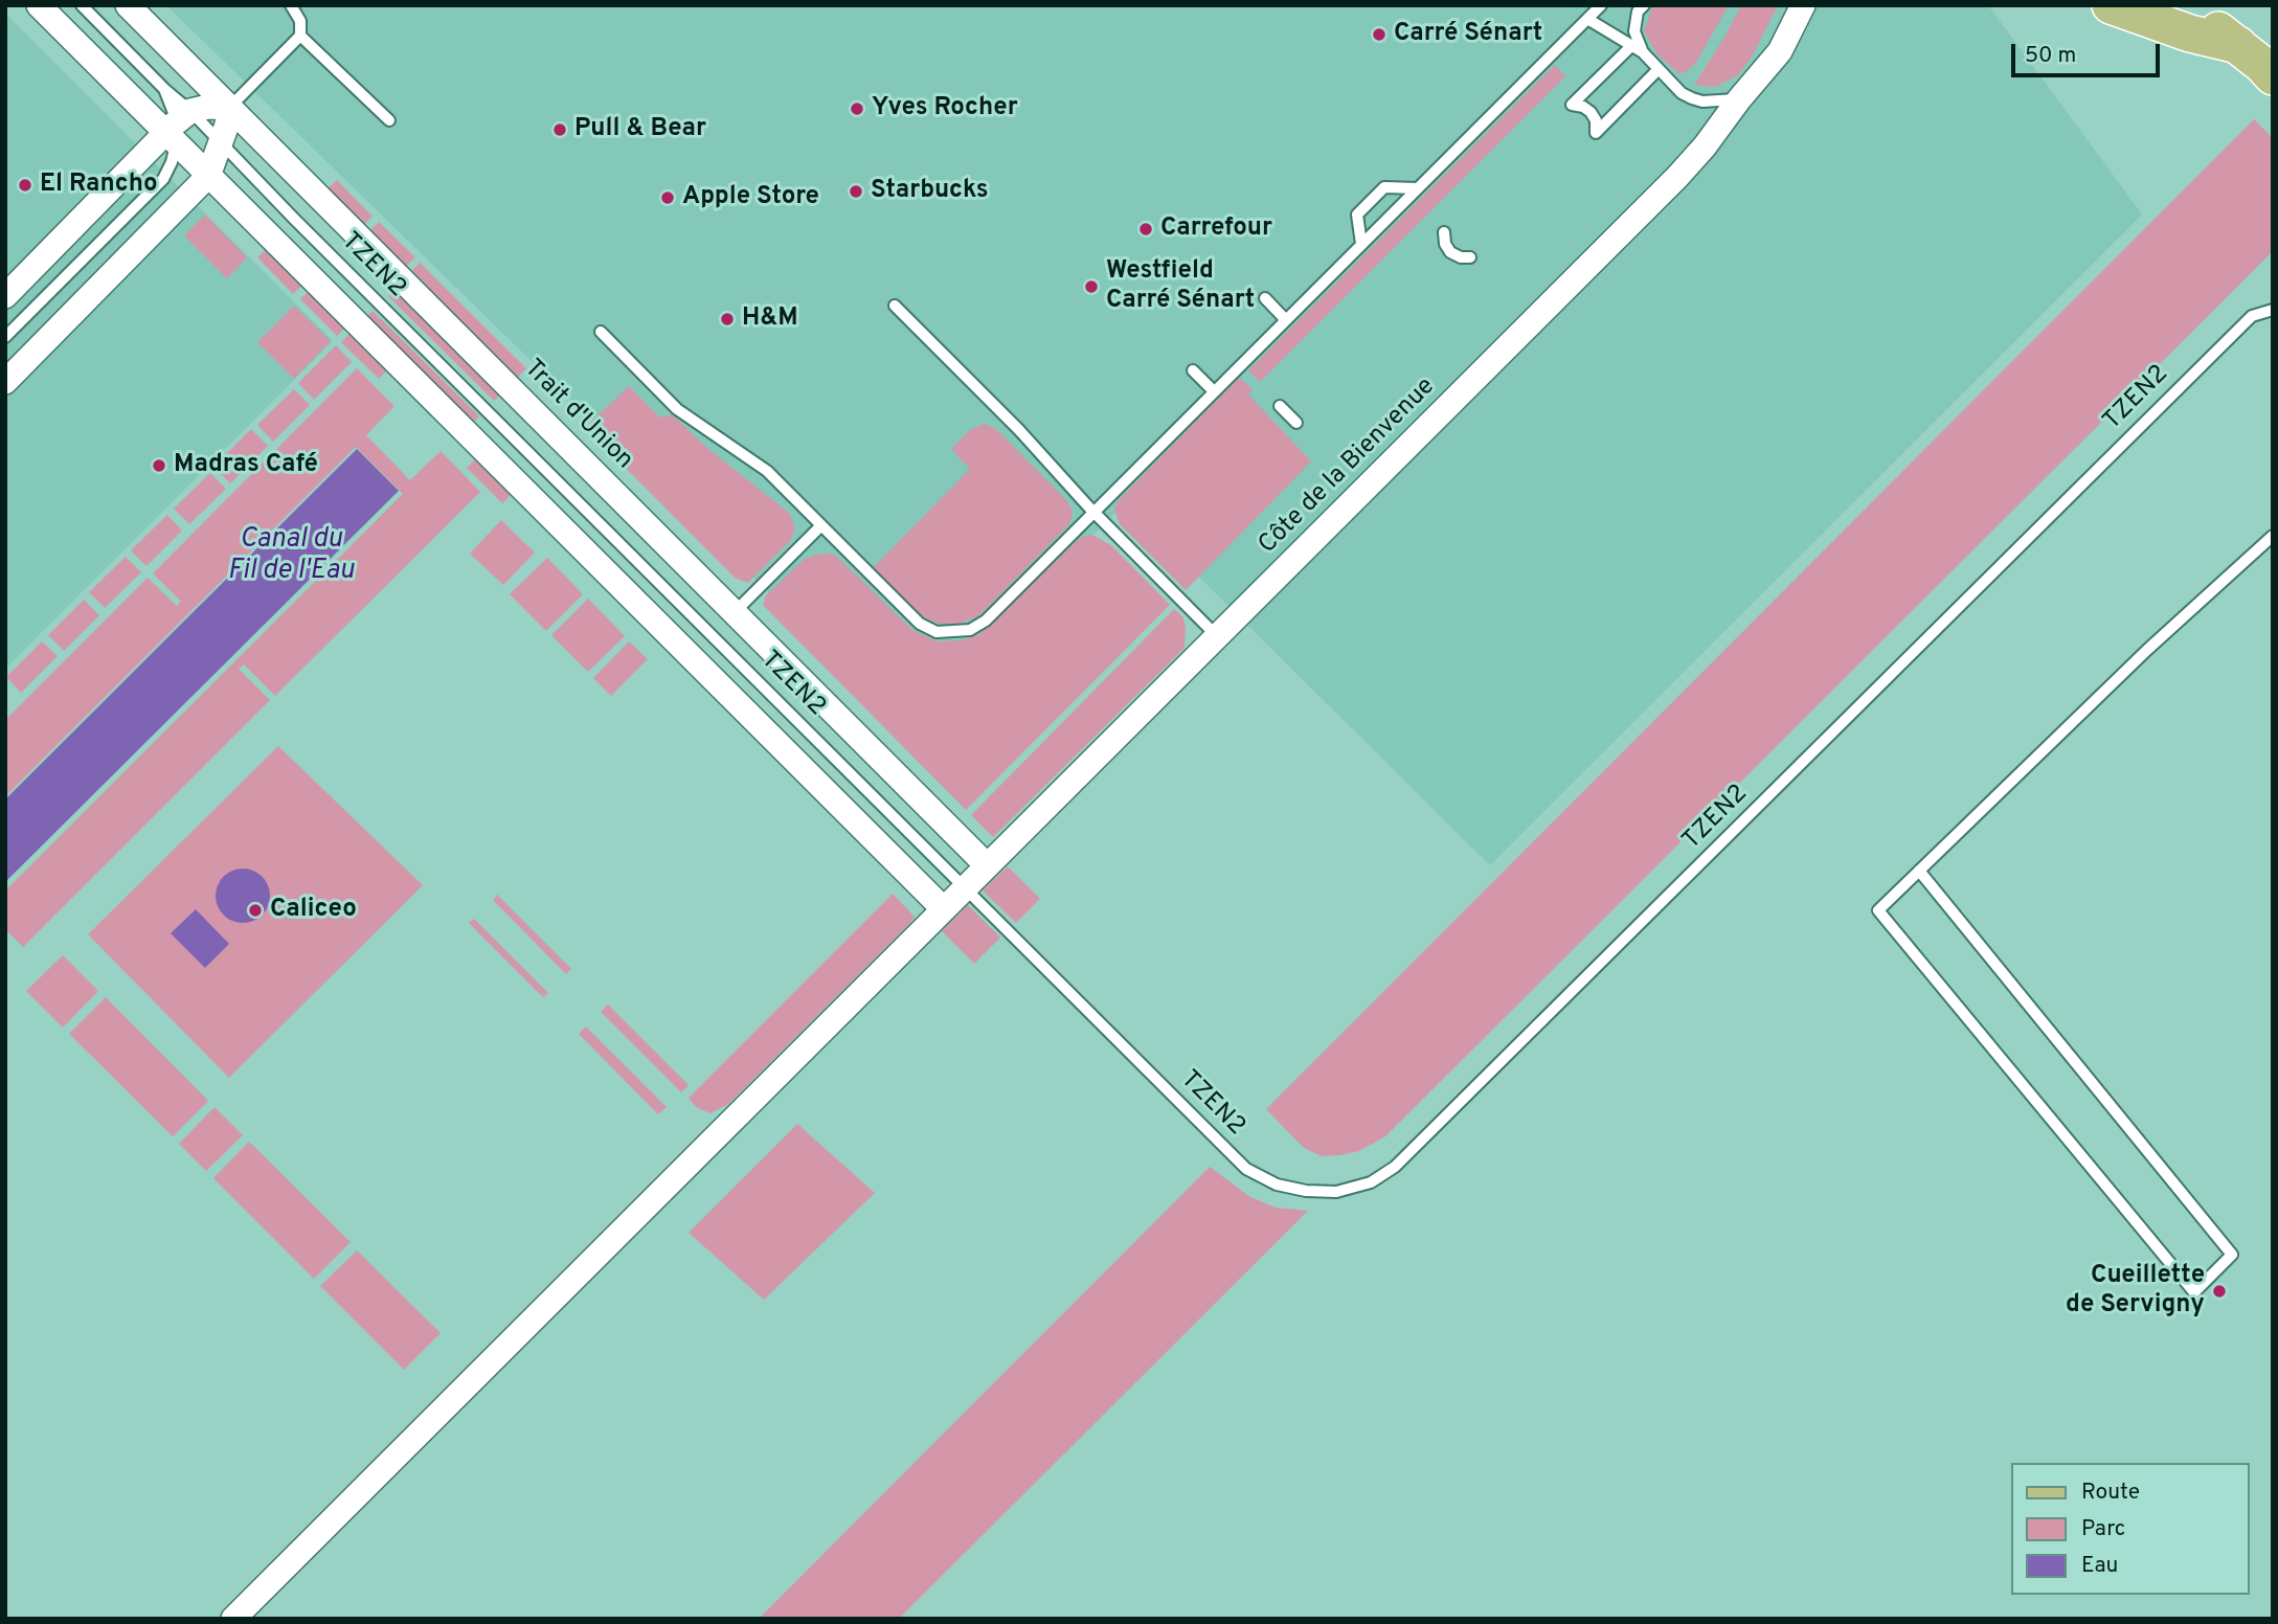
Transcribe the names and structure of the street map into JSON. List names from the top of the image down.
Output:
{
  "streets": {
    "street": ["Trait d'Union", "Côte de la Bienvenue"],
    "lane": ["TZEN2"]
  },
  "crossings": [
    ["TZEN2", "Côte de la Bienvenue"],
    ["Trait d'Union", "Côte de la Bienvenue"]
  ],
  "water": ["Canal du Fil de l'Eau"],
  "places": [
    "Carré Sénart",
    "Yves Rocher",
    "Pull & Bear",
    "El Rancho",
    "Starbucks",
    "Apple Store",
    "Carrefour",
    "Westfield Carré Sénart",
    "H&M",
    "Madras Café",
    "Caliceo",
    "Cueillette de Servigny"
  ],
  "legend": ["Route", "Parc", "Eau"],
  "scale_bar": "50 m"
}
